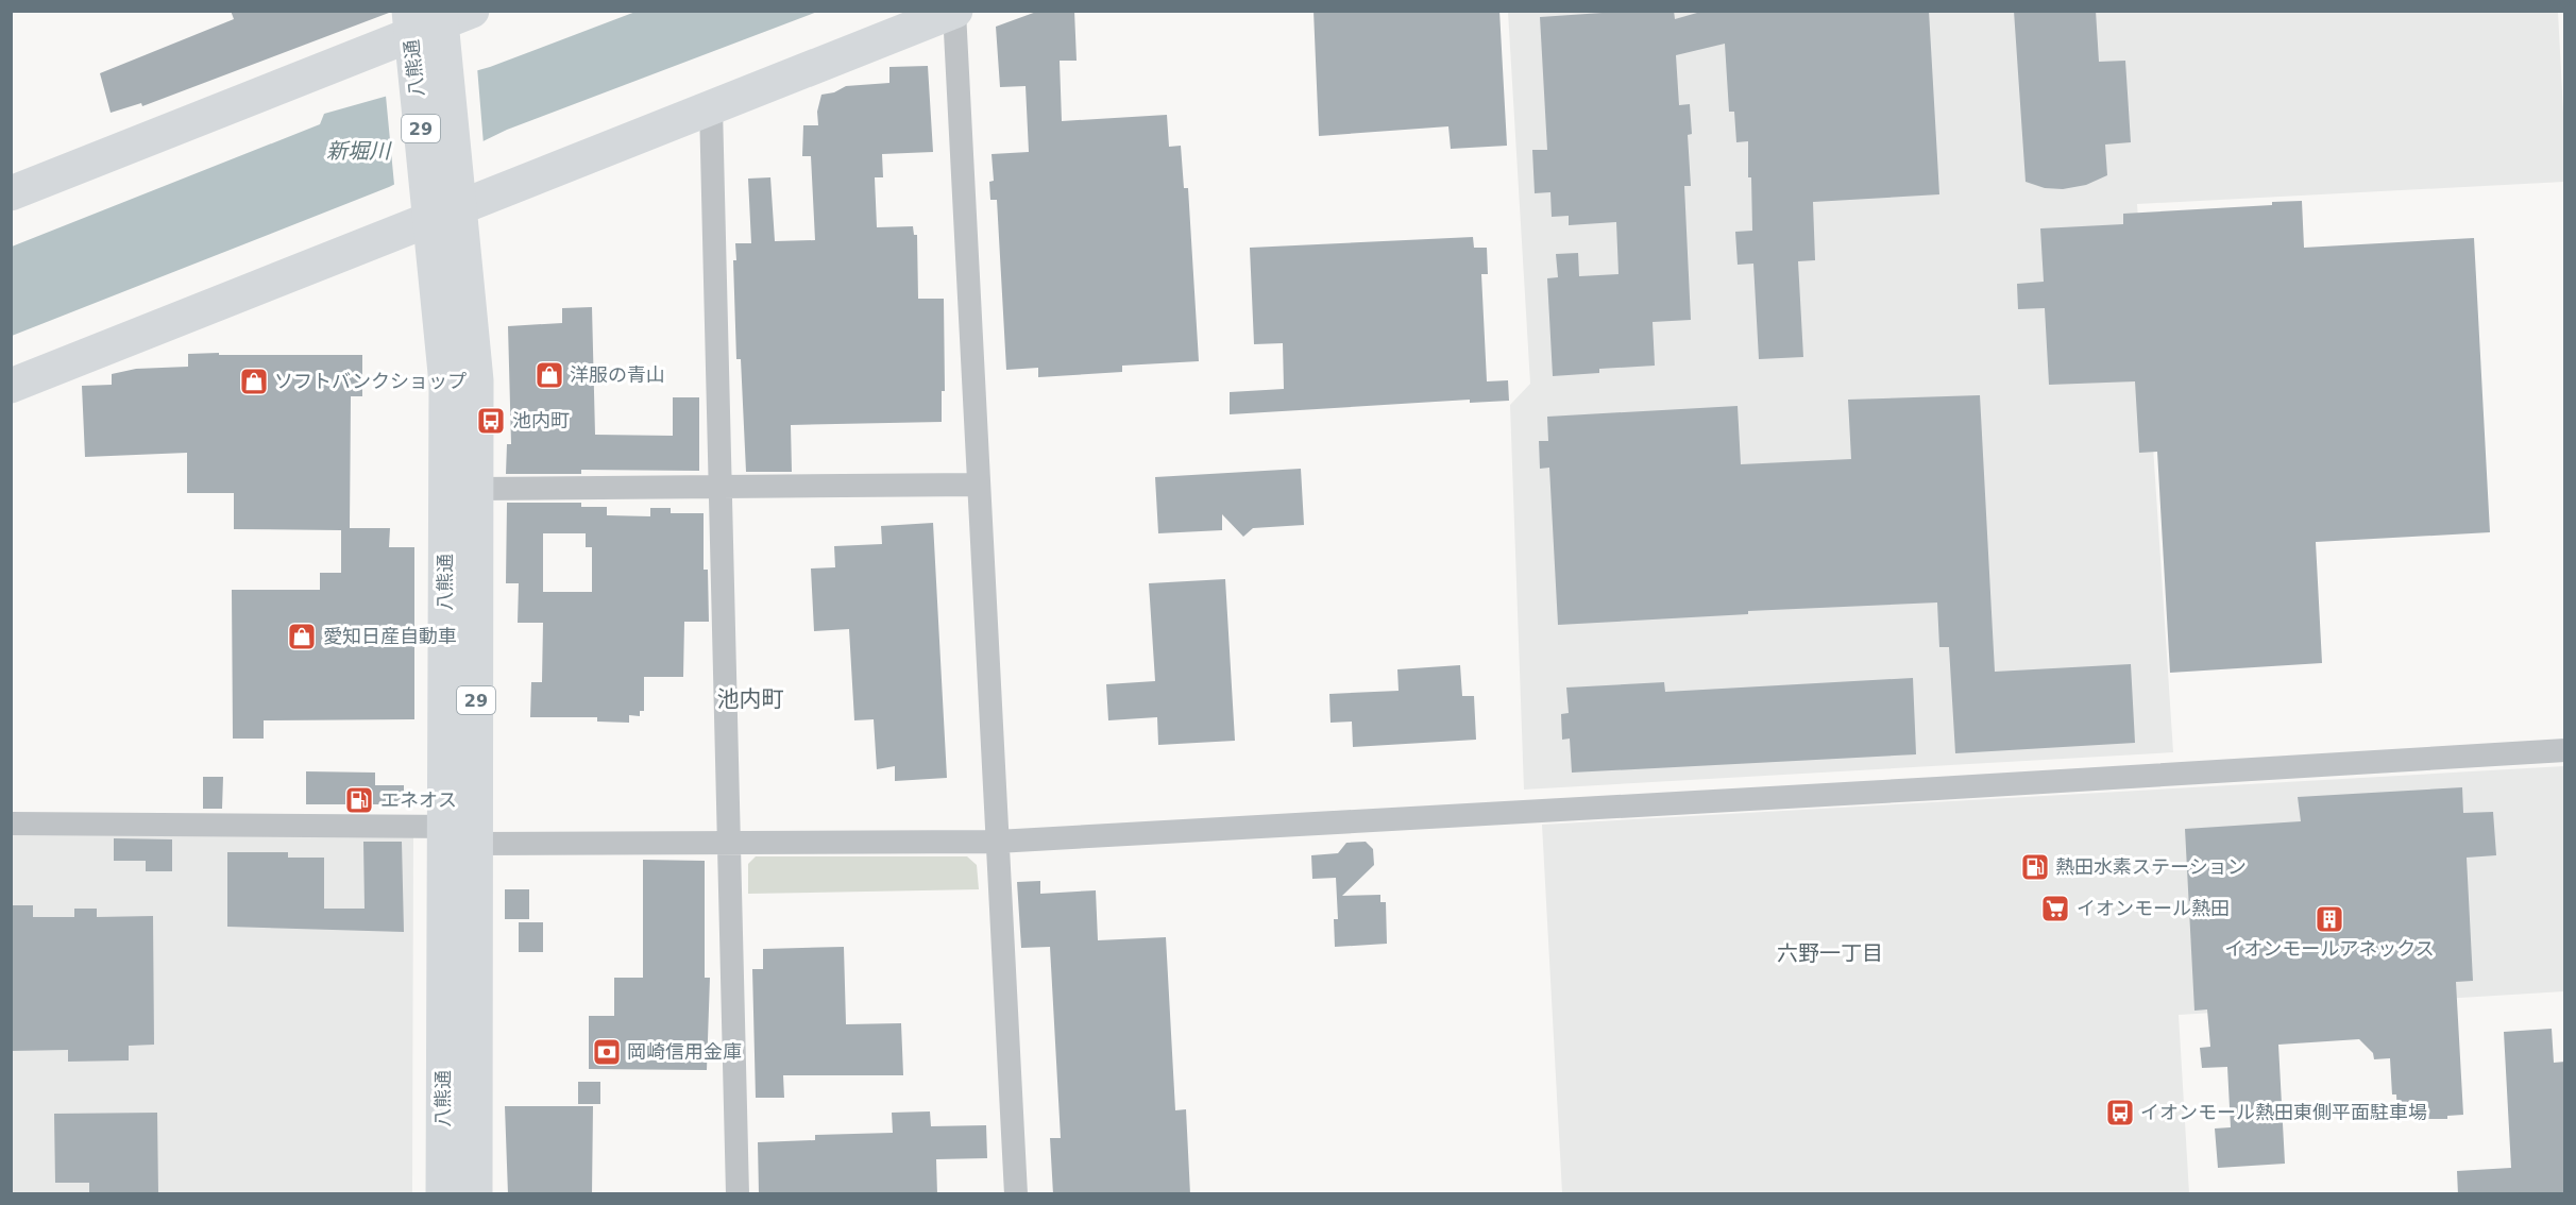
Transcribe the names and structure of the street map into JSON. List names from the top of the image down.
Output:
{
  "streets": {
    "main road": ["八熊通", "29"]
  },
  "districts": ["池内町", "六野一丁目"],
  "water": ["新堀川"],
  "places": {
    "shop": ["洋服の青山", "ソフトバンクショップ", "愛知日産自動車"],
    "bus stop": ["池内町", "イオンモール熱田東側平面駐車場"],
    "fuel station": ["エネオス", "熱田水素ステーション"],
    "supermarket": ["イオンモール熱田"],
    "building": ["イオンモールアネックス"],
    "bank": ["岡崎信用金庫"]
  }
}
